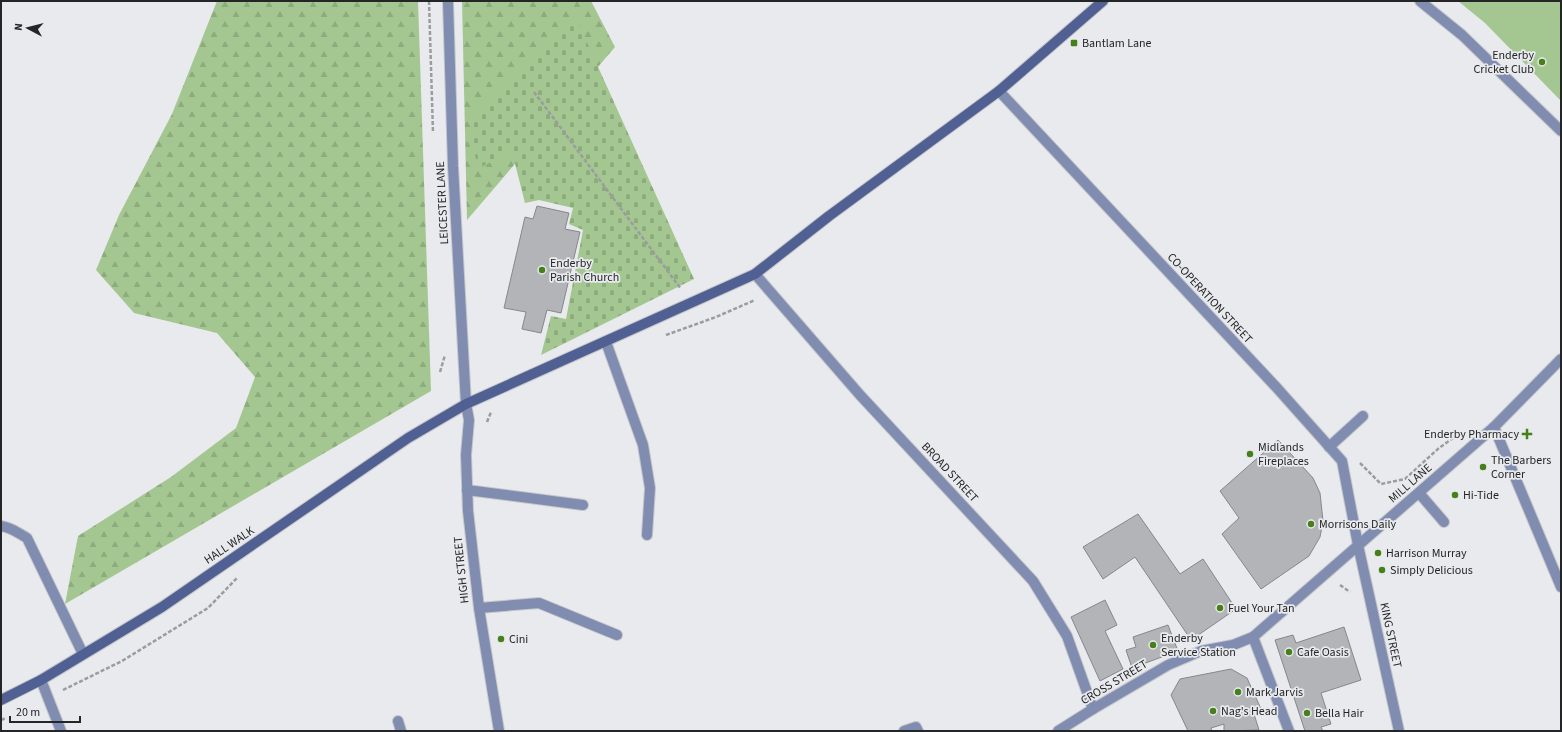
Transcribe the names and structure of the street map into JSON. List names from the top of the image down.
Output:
{
  "streets": {
    "main road": ["HALL WALK"],
    "street": [
      "LEICESTER LANE",
      "CO-OPERATION STREET",
      "BROAD STREET",
      "MILL LANE",
      "HIGH STREET",
      "KING STREET",
      "CROSS STREET"
    ]
  },
  "crossings": [
    ["LEICESTER LANE", "HALL WALK"],
    ["LEICESTER LANE", "HIGH STREET"],
    ["CO-OPERATION STREET", "MILL LANE"],
    ["CO-OPERATION STREET", "HALL WALK"],
    ["CO-OPERATION STREET", "KING STREET"],
    ["BROAD STREET", "HALL WALK"],
    ["BROAD STREET", "CROSS STREET"],
    ["MILL LANE", "KING STREET"],
    ["MILL LANE", "CROSS STREET"],
    ["HALL WALK", "HIGH STREET"]
  ],
  "places": {
    "transit": ["Bantlam Lane"],
    "other": [
      "Enderby Cricket Club",
      "Enderby Parish Church",
      "Midlands Fireplaces",
      "The Barbers Corner",
      "Hi-Tide",
      "Morrisons Daily",
      "Harrison Murray",
      "Simply Delicious",
      "Fuel Your Tan",
      "Cini",
      "Enderby Service Station",
      "Cafe Oasis",
      "Mark Jarvis",
      "Nag's Head",
      "Bella Hair"
    ],
    "health": ["Enderby Pharmacy"]
  },
  "scale_bar": "20 m",
  "north": "left"
}
